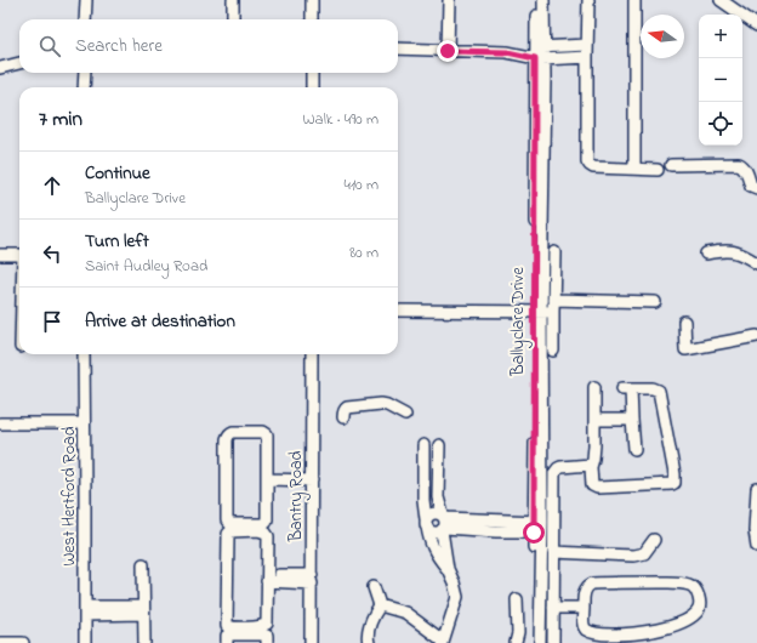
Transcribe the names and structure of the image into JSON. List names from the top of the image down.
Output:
{
  "streets": {
    "street": ["Ballyclare Drive", "West Hertford Road", "Bantry Road"]
  },
  "north": "left",
  "page": {
    "map_buttons": ["+", "−"],
    "search": "Search here",
    "heading": ["7 min", "Walk · 490 m"],
    "list": [
      ["Continue", "Ballyclare Drive", "410 m"],
      ["Turn left", "Saint Audley Road", "80 m"],
      "Arrive at destination"
    ]
  }
}
